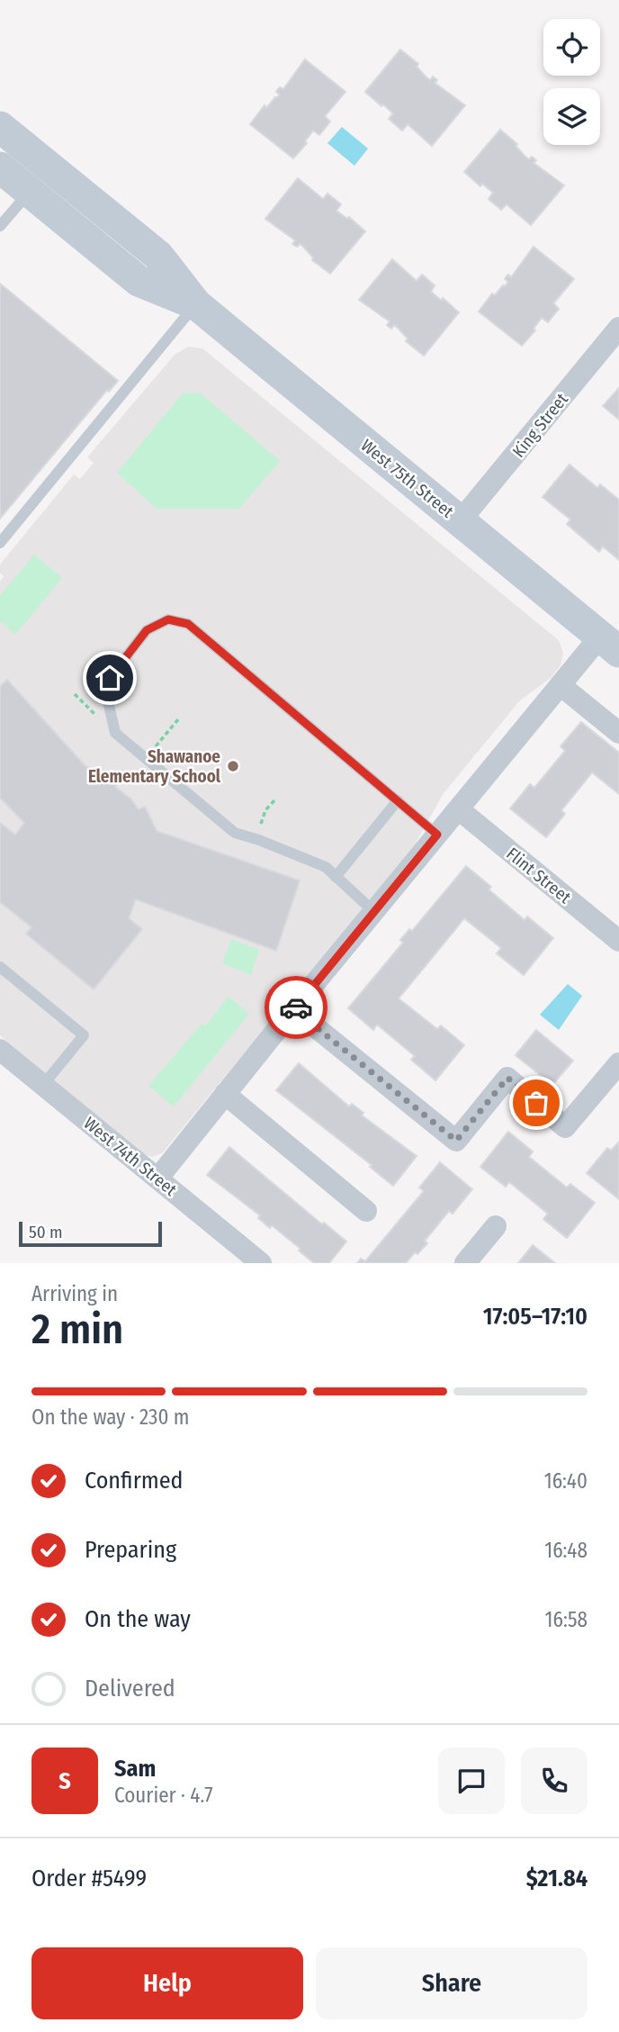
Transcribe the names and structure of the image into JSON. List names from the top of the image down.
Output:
{
  "streets": {
    "main road": ["West 75th Street"],
    "street": ["King Street", "Flint Street", "West 74th Street"]
  },
  "crossings": [
    ["King Street", "West 75th Street"]
  ],
  "places": ["Shawanoe Elementary School"],
  "scale_bar": "50 m",
  "page": {
    "scale": "50 m",
    "heading": ["2 min", "Arriving in", "17:05–17:10"],
    "panel": [
      "Sam",
      "Courier · 4.7",
      "Order #5499",
      "$21.84"
    ],
    "bar": "On the way · 230 m",
    "list": [
      ["Confirmed", "16:40"],
      ["Preparing", "16:48"],
      ["On the way", "16:58"],
      "Delivered"
    ],
    "round": "S",
    "buttons": ["Help", "Share"]
  }
}
